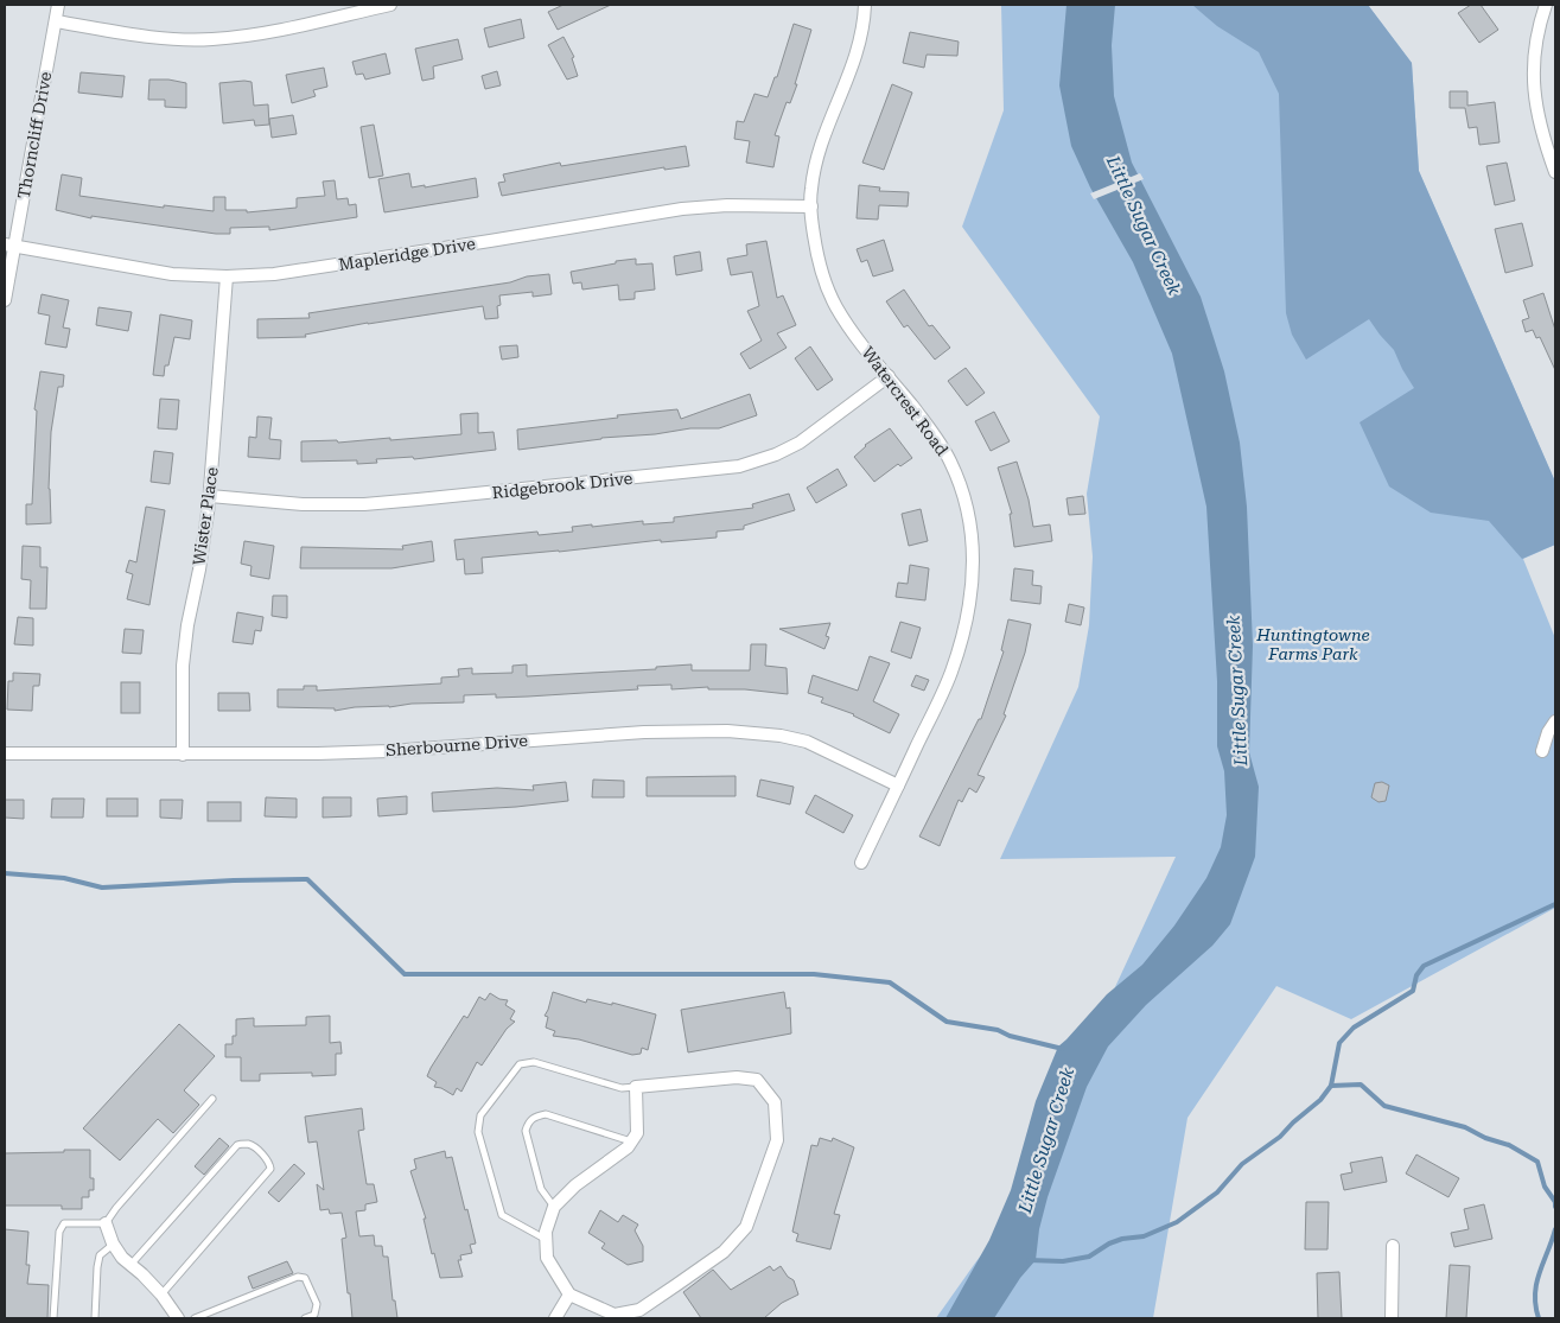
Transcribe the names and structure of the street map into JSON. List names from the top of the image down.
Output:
{
  "streets": {
    "street": [
      "Thorncliff Drive",
      "Mapleridge Drive",
      "Watercrest Road",
      "Ridgebrook Drive",
      "Wister Place",
      "Sherbourne Drive"
    ]
  },
  "crossings": [
    ["Thorncliff Drive", "Mapleridge Drive"],
    ["Mapleridge Drive", "Watercrest Road"],
    ["Mapleridge Drive", "Wister Place"],
    ["Watercrest Road", "Ridgebrook Drive"],
    ["Watercrest Road", "Sherbourne Drive"],
    ["Ridgebrook Drive", "Wister Place"],
    ["Wister Place", "Sherbourne Drive"]
  ],
  "water": ["Little Sugar Creek"],
  "parks": ["Huntingtowne Farms Park"]
}
